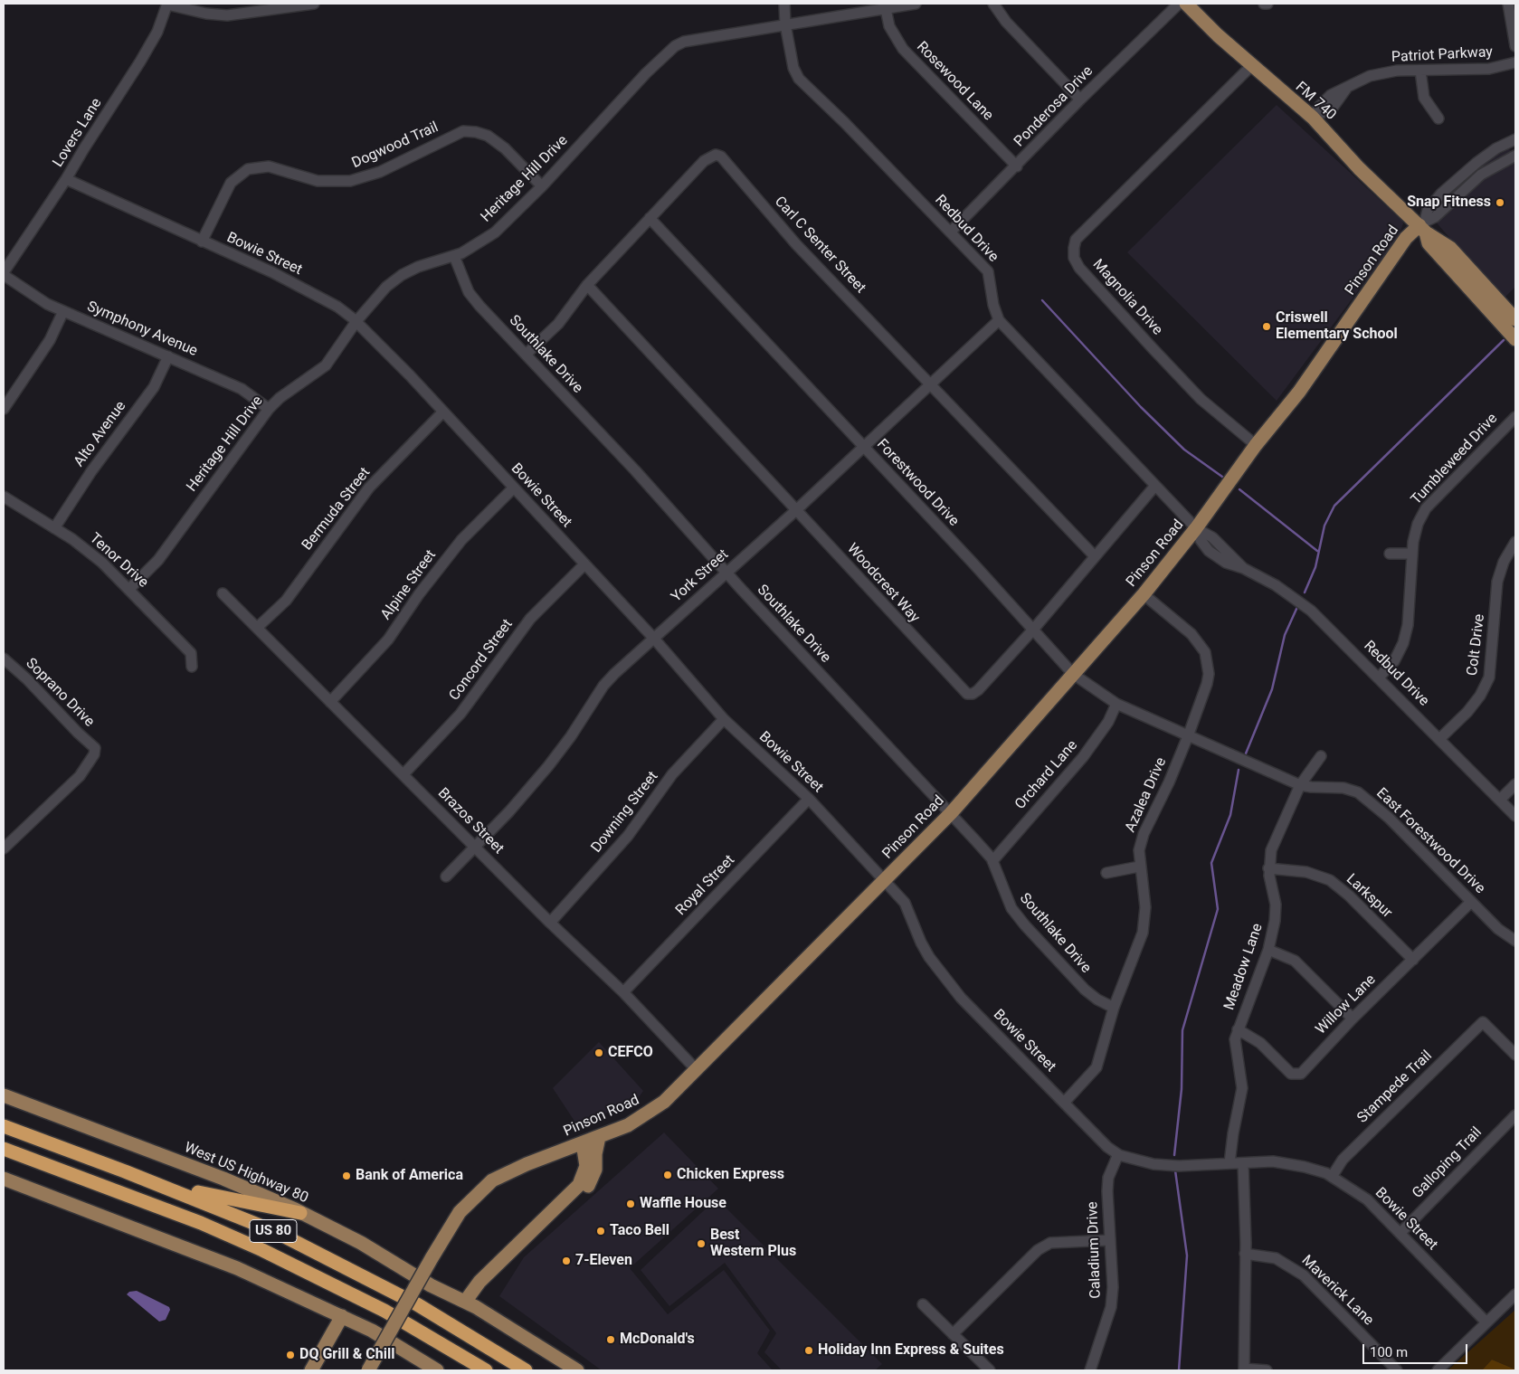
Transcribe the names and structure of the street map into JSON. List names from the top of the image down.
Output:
{
  "streets": {
    "highway": ["US 80"],
    "main road": ["FM 740", "Pinson Road", "West US Highway 80"],
    "street": [
      "Patriot Parkway",
      "Rosewood Lane",
      "Ponderosa Drive",
      "Lovers Lane",
      "Dogwood Trail",
      "Heritage Hill Drive",
      "Redbud Drive",
      "Carl C Senter Street",
      "Bowie Street",
      "Magnolia Drive",
      "Symphony Avenue",
      "Southlake Drive",
      "Alto Avenue",
      "Tumbleweed Drive",
      "Forestwood Drive",
      "Bermuda Street",
      "Tenor Drive",
      "York Street",
      "Woodcrest Way",
      "Alpine Street",
      "Colt Drive",
      "Concord Street",
      "Soprano Drive",
      "Orchard Lane",
      "Azalea Drive",
      "Downing Street",
      "Brazos Street",
      "East Forestwood Drive",
      "Royal Street",
      "Larkspur",
      "Meadow Lane",
      "Willow Lane",
      "Stampede Trail",
      "Galloping Trail",
      "Caladium Drive",
      "Maverick Lane"
    ]
  },
  "crossings": [
    ["Patriot Parkway", "FM 740"],
    ["Rosewood Lane", "Ponderosa Drive"],
    ["Rosewood Lane", "Heritage Hill Drive"],
    ["FM 740", "Pinson Road"],
    ["FM 740", "Magnolia Drive"],
    ["Ponderosa Drive", "Redbud Drive"],
    ["Lovers Lane", "Bowie Street"],
    ["Dogwood Trail", "Heritage Hill Drive"],
    ["Dogwood Trail", "Bowie Street"],
    ["Heritage Hill Drive", "Redbud Drive"],
    ["Heritage Hill Drive", "Bowie Street"],
    ["Heritage Hill Drive", "Symphony Avenue"],
    ["Heritage Hill Drive", "Southlake Drive"],
    ["Heritage Hill Drive", "Tenor Drive"],
    ["Redbud Drive", "Pinson Road"],
    ["Redbud Drive", "Tumbleweed Drive"],
    ["Redbud Drive", "York Street"],
    ["Redbud Drive", "Woodcrest Way"],
    ["Redbud Drive", "Colt Drive"],
    ["Carl C Senter Street", "Southlake Drive"],
    ["Carl C Senter Street", "Forestwood Drive"],
    ["Carl C Senter Street", "York Street"],
    ["Carl C Senter Street", "Woodcrest Way"],
    ["Bowie Street", "Pinson Road"],
    ["Bowie Street", "Bermuda Street"],
    ["Bowie Street", "York Street"],
    ["Bowie Street", "Alpine Street"],
    ["Bowie Street", "Concord Street"],
    ["Bowie Street", "Azalea Drive"],
    ["Bowie Street", "Downing Street"],
    ["Bowie Street", "Royal Street"],
    ["Bowie Street", "Meadow Lane"],
    ["Bowie Street", "Stampede Trail"],
    ["Bowie Street", "Galloping Trail"],
    ["Bowie Street", "Caladium Drive"],
    ["Pinson Road", "Magnolia Drive"],
    ["Pinson Road", "Southlake Drive"],
    ["Pinson Road", "Forestwood Drive"],
    ["Pinson Road", "Azalea Drive"],
    ["Pinson Road", "Brazos Street"],
    ["Symphony Avenue", "Alto Avenue"],
    ["Southlake Drive", "York Street"],
    ["Southlake Drive", "Orchard Lane"],
    ["Southlake Drive", "Azalea Drive"],
    ["Alto Avenue", "Tenor Drive"],
    ["Forestwood Drive", "York Street"],
    ["Forestwood Drive", "Woodcrest Way"],
    ["Forestwood Drive", "Orchard Lane"],
    ["Forestwood Drive", "Azalea Drive"],
    ["Forestwood Drive", "East Forestwood Drive"],
    ["Bermuda Street", "Brazos Street"],
    ["York Street", "Woodcrest Way"],
    ["York Street", "Brazos Street"],
    ["Alpine Street", "Brazos Street"],
    ["Concord Street", "Brazos Street"],
    ["Azalea Drive", "East Forestwood Drive"],
    ["Downing Street", "Brazos Street"],
    ["Brazos Street", "Royal Street"],
    ["East Forestwood Drive", "Meadow Lane"],
    ["East Forestwood Drive", "Willow Lane"],
    ["Larkspur", "Meadow Lane"],
    ["Larkspur", "Willow Lane"],
    ["Meadow Lane", "Willow Lane"]
  ],
  "places": [
    "Snap Fitness",
    "Criswell Elementary School",
    "CEFCO",
    "Chicken Express",
    "Bank of America",
    "Waffle House",
    "Taco Bell",
    "Best Western Plus",
    "7-Eleven",
    "McDonald's",
    "Holiday Inn Express & Suites",
    "DQ Grill & Chill"
  ],
  "scale_bar": "100 m"
}
